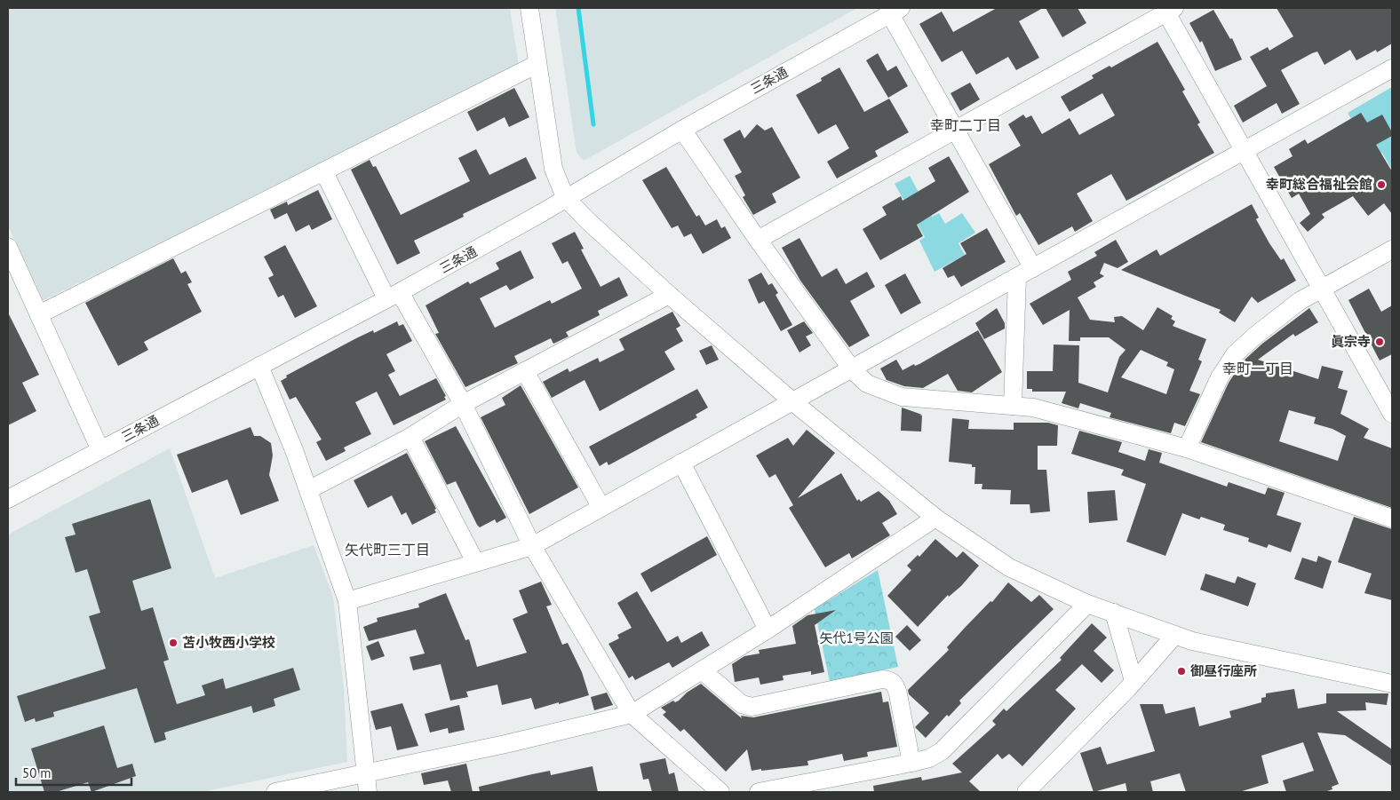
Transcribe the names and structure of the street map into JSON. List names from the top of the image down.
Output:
{
  "streets": {
    "street": ["三条通"]
  },
  "districts": ["幸町二丁目", "幸町一丁目", "矢代町三丁目"],
  "parks": ["矢代1号公園"],
  "places": [
    "幸町総合福祉会館",
    "眞宗寺",
    "苫小牧西小学校",
    "御昼行座所"
  ],
  "scale_bar": "50 m"
}
